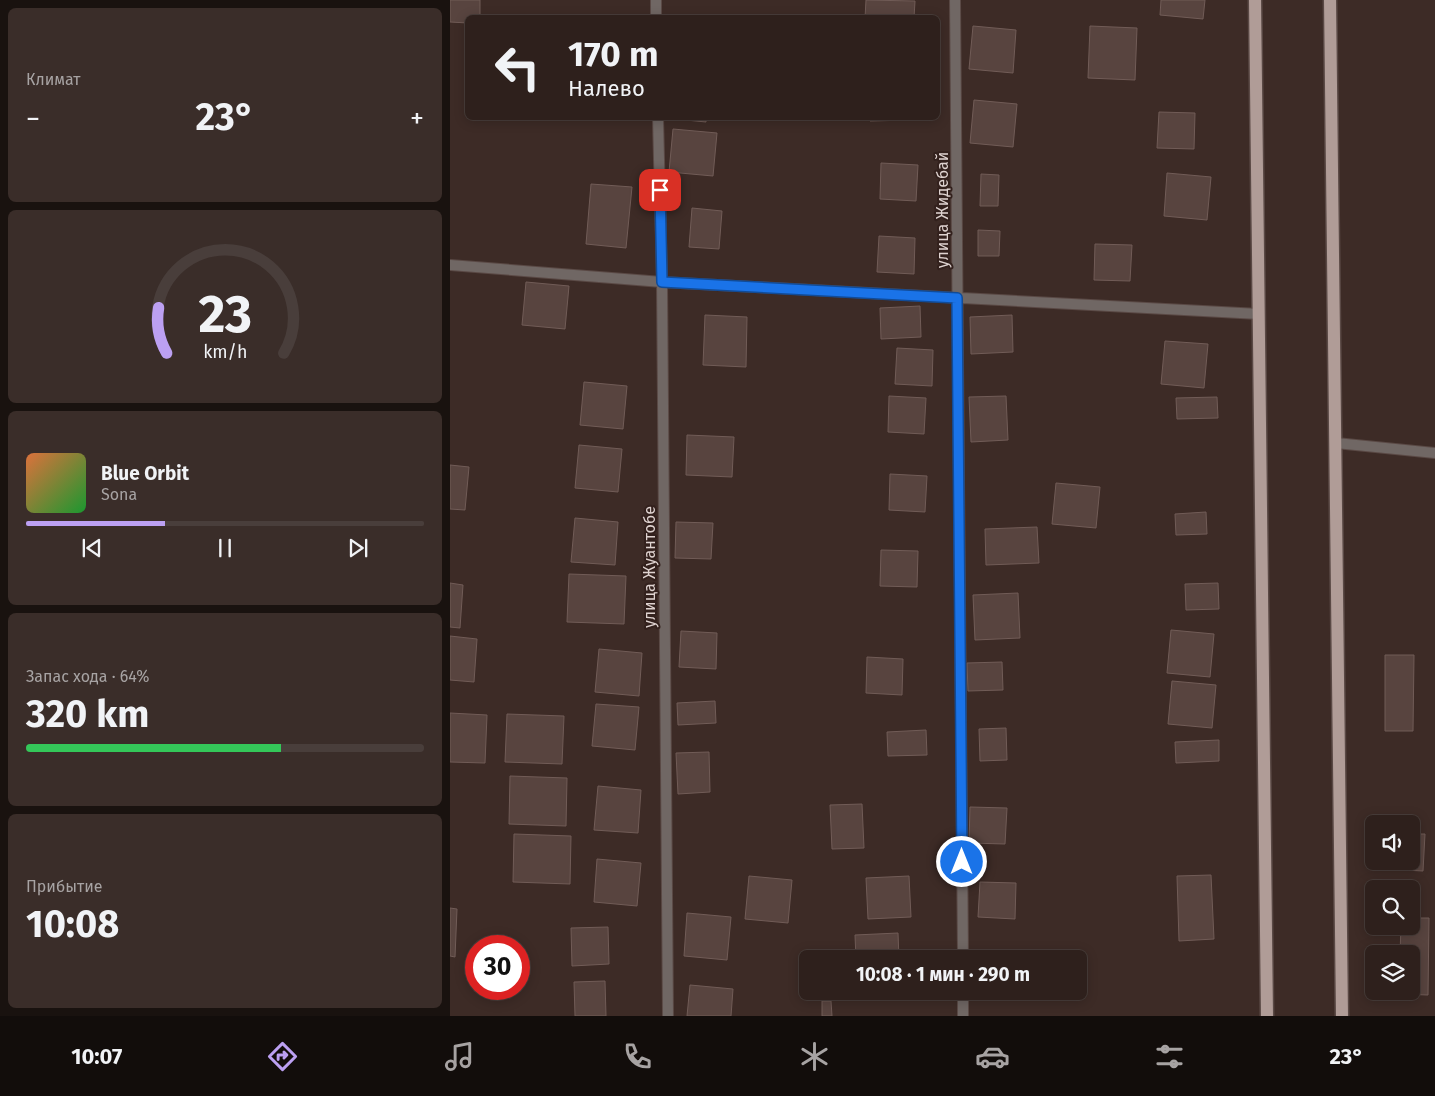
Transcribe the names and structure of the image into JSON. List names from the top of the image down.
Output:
{
  "streets": {
    "street": ["улица Жидебай", "улица Жуантобе"]
  },
  "page": {
    "tile": [
      "Климат",
      ["Запас хода · 64%", "320 km"],
      ["Прибытие", "10:08"]
    ],
    "turn": ["170 m", "Налево"],
    "heat": ["−", "23°", "+"],
    "song": ["Blue Orbit", "Sona"],
    "limit": "30",
    "trip": "10:08 · 1 мин · 290 m",
    "tabs": ["10:07", "23°"],
    "gauge": ["23", "km/h"]
  }
}
